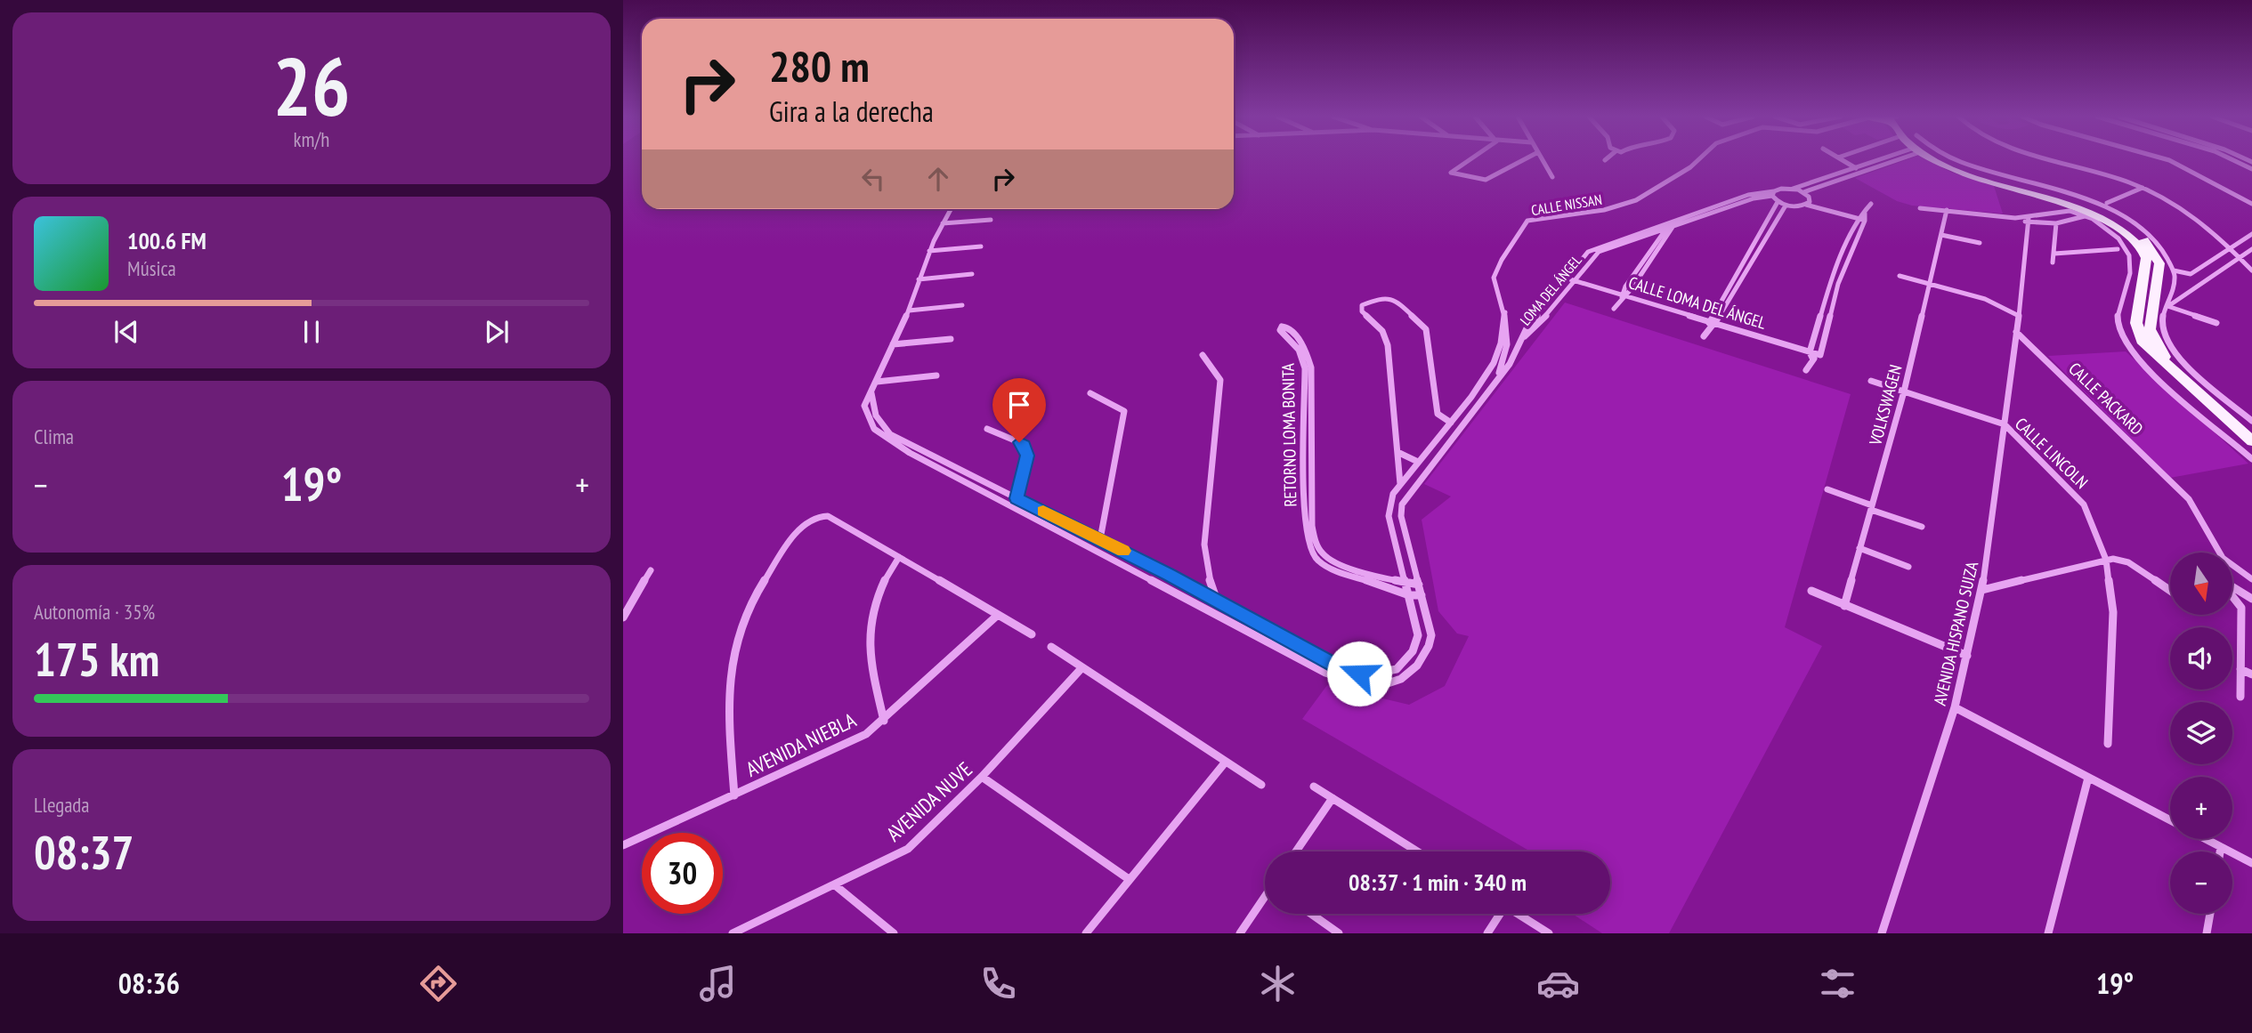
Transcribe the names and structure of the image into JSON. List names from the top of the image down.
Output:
{
  "streets": {
    "street": [
      "CALLE NISSAN",
      "LOMA DEL ÁNGEL",
      "CALLE LOMA DEL ÁNGEL",
      "CALLE PACKARD",
      "VOLKSWAGEN",
      "RETORNO LOMA BONITA",
      "CALLE LINCOLN",
      "AVENIDA HISPANO SUIZA",
      "AVENIDA NIEBLA",
      "AVENIDA NUVE"
    ]
  },
  "crossings": [
    ["LOMA DEL ÁNGEL", "CALLE LOMA DEL ÁNGEL"],
    ["CALLE PACKARD", "AVENIDA HISPANO SUIZA"],
    ["VOLKSWAGEN", "CALLE LINCOLN"],
    ["CALLE LINCOLN", "AVENIDA HISPANO SUIZA"]
  ],
  "north": "bottom",
  "page": {
    "tile": [
      ["26", "km/h"],
      "Clima",
      ["Autonomía · 35%", "175 km"],
      ["Llegada", "08:37"]
    ],
    "turn": ["280 m", "Gira a la derecha"],
    "song": ["100.6 FM", "Música"],
    "heat": ["−", "19°", "+"],
    "map_buttons": ["+", "−"],
    "limit": "30",
    "trip": "08:37 · 1 min · 340 m",
    "tabs": ["08:36", "19°"]
  }
}
